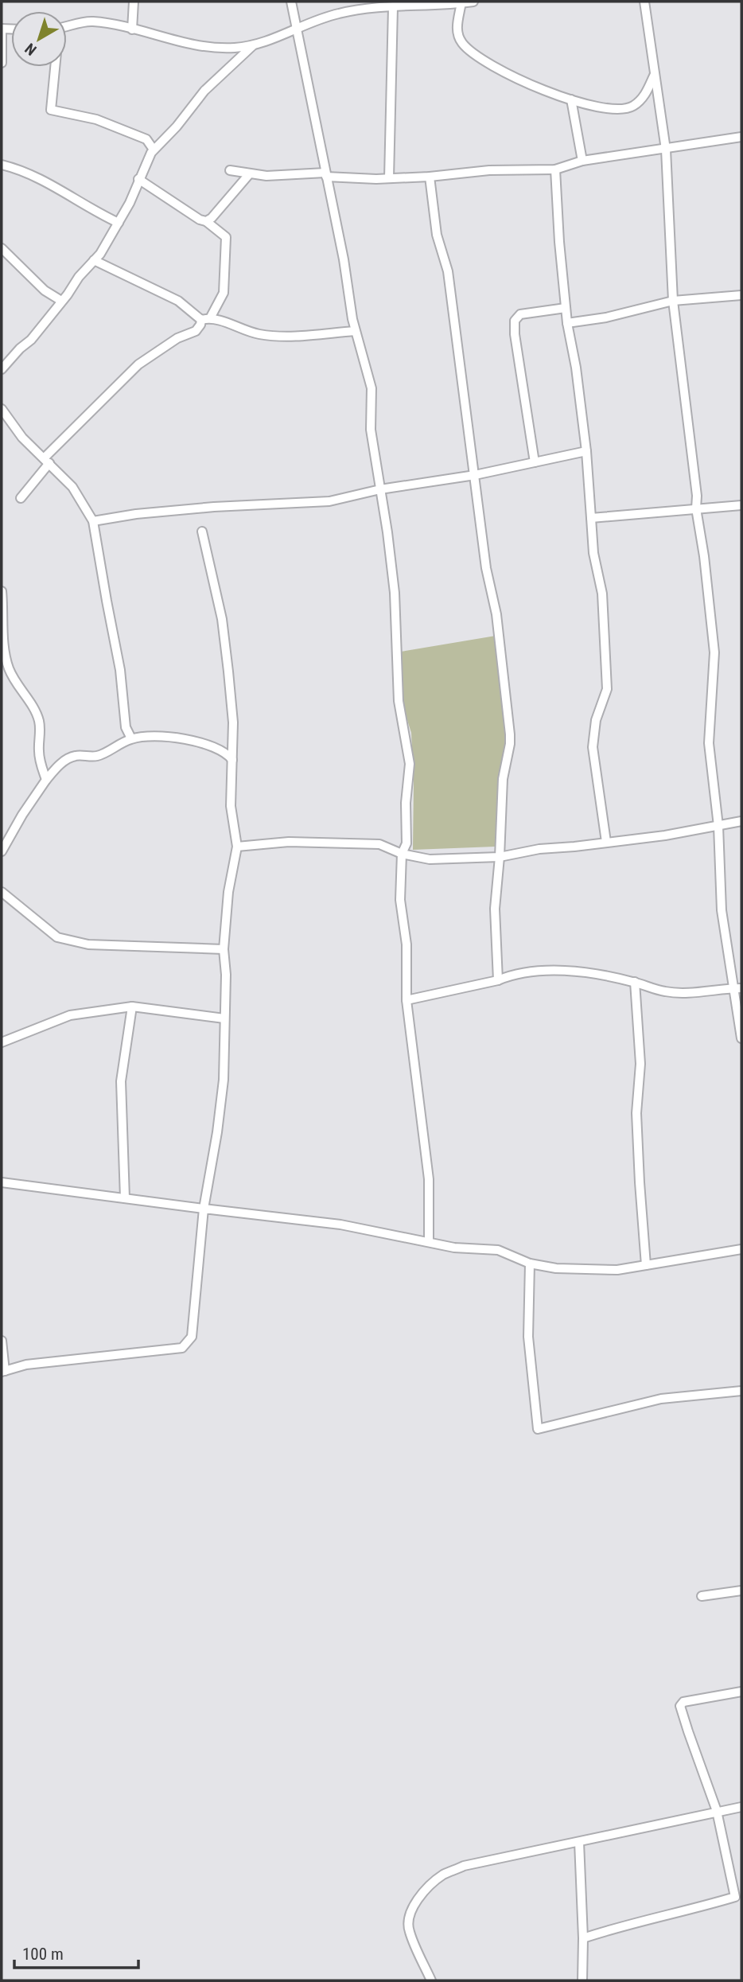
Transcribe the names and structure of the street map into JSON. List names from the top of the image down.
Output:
{
  "scale_bar": "100 m",
  "north": "bottom left"
}
